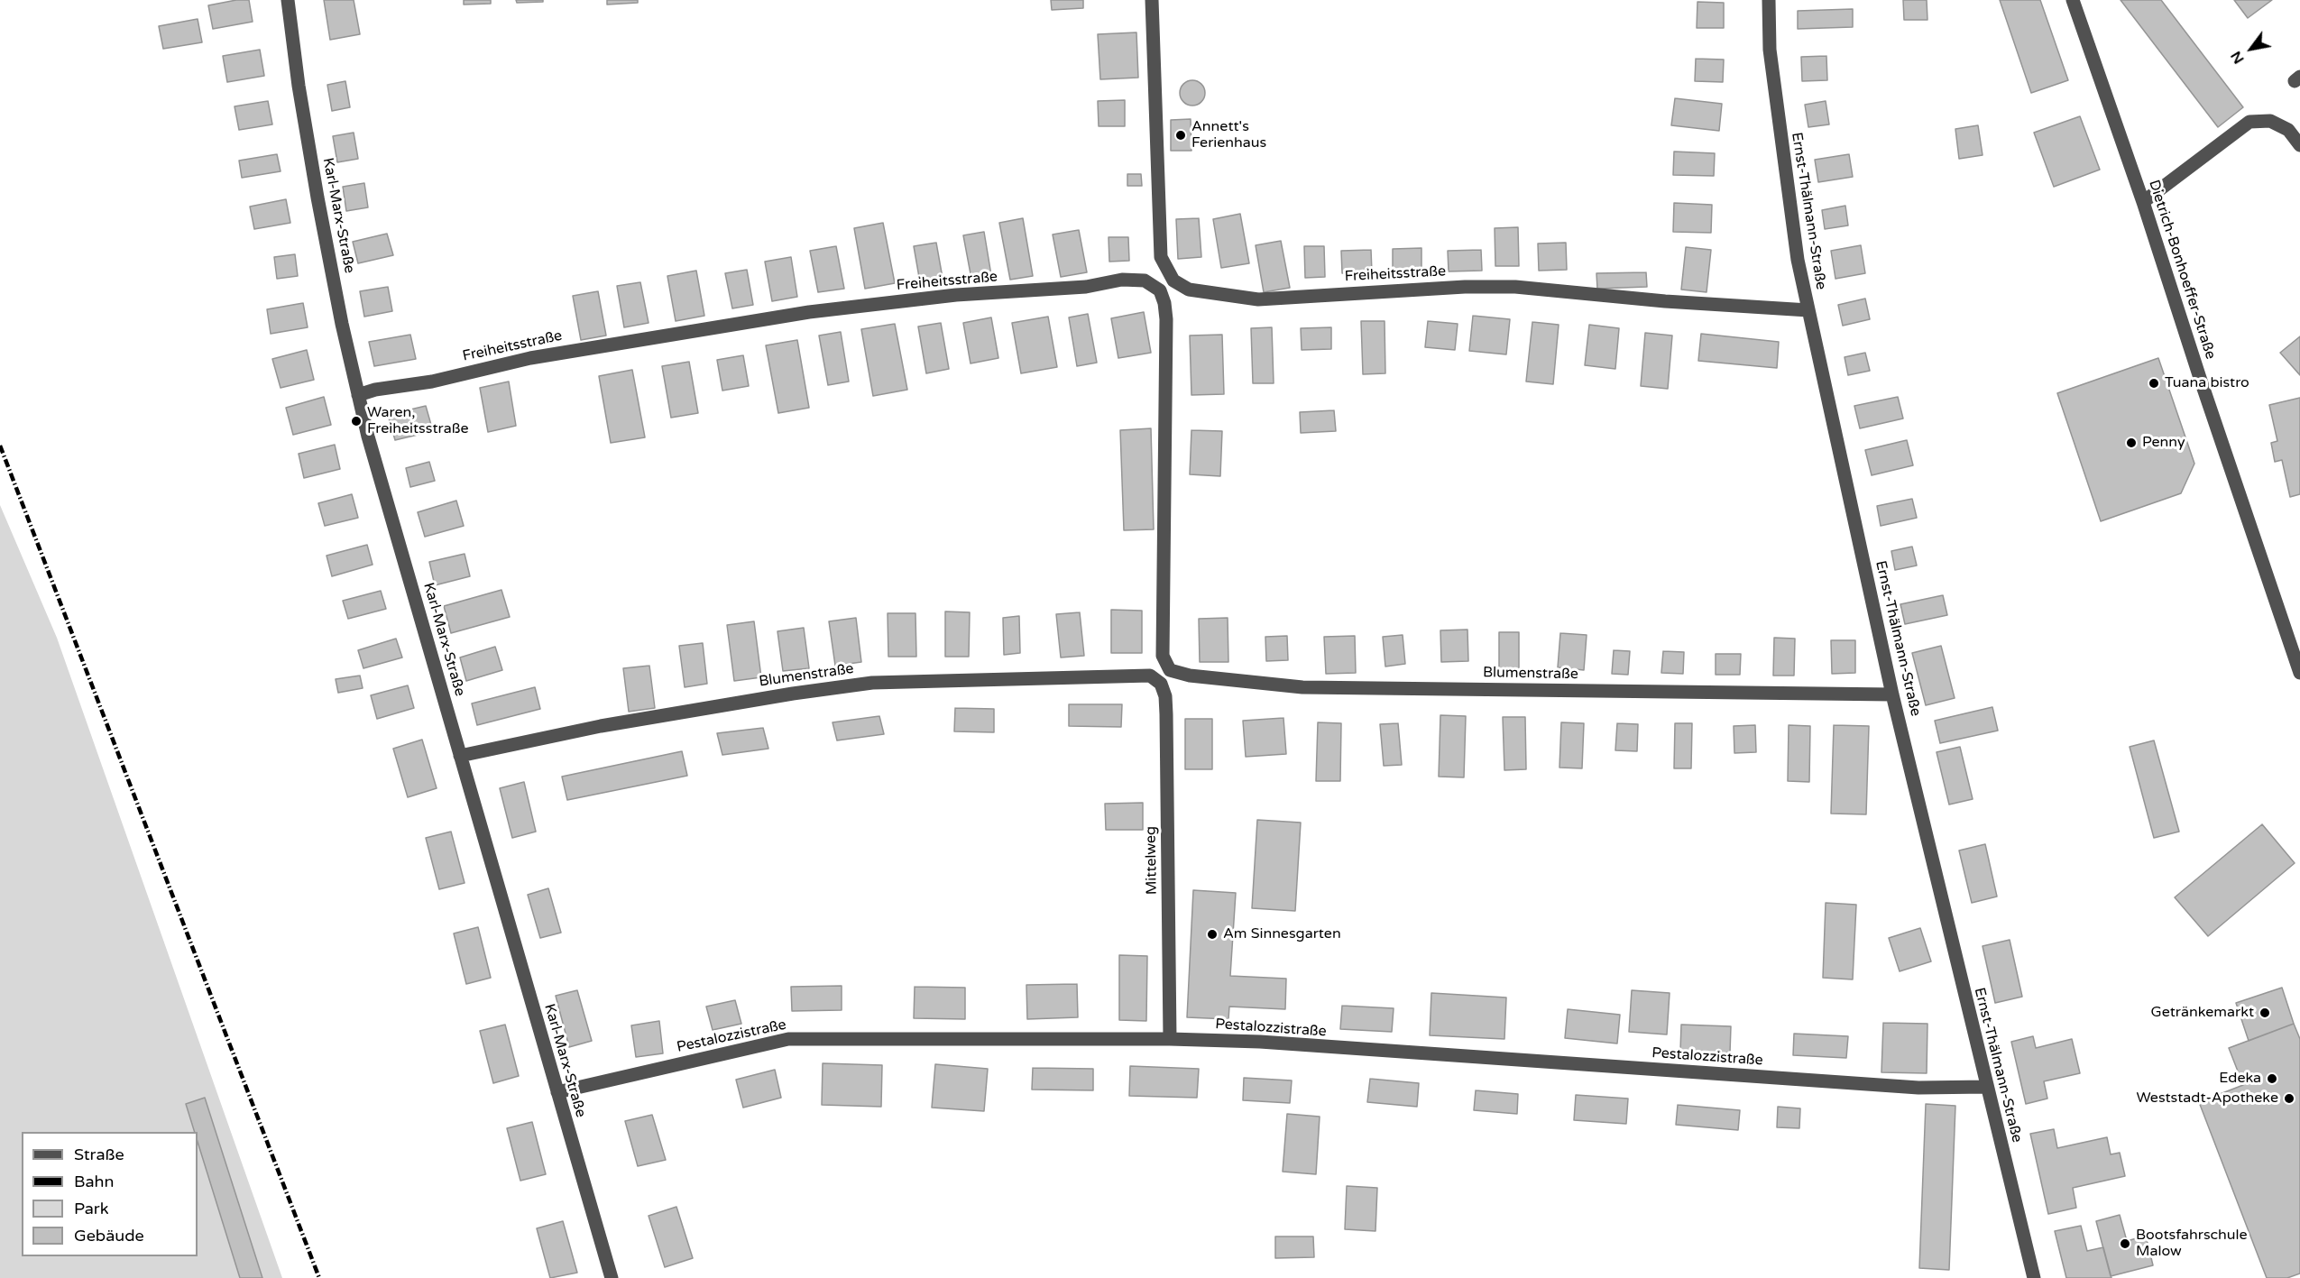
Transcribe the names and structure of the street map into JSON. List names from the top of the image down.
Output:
{
  "streets": {
    "street": [
      "Ernst-Thälmann-Straße",
      "Karl-Marx-Straße",
      "Dietrich-Bonhoeffer-Straße",
      "Freiheitsstraße",
      "Blumenstraße",
      "Mittelweg",
      "Pestalozzistraße"
    ]
  },
  "crossings": [
    ["Ernst-Thälmann-Straße", "Freiheitsstraße"],
    ["Ernst-Thälmann-Straße", "Blumenstraße"],
    ["Ernst-Thälmann-Straße", "Pestalozzistraße"],
    ["Karl-Marx-Straße", "Freiheitsstraße"],
    ["Karl-Marx-Straße", "Blumenstraße"],
    ["Karl-Marx-Straße", "Pestalozzistraße"],
    ["Freiheitsstraße", "Blumenstraße"],
    ["Blumenstraße", "Mittelweg"],
    ["Mittelweg", "Pestalozzistraße"]
  ],
  "places": [
    "Annett's Ferienhaus",
    "Tuana bistro",
    "Waren, Freiheitsstraße",
    "Penny",
    "Am Sinnesgarten",
    "Getränkemarkt",
    "Edeka",
    "Weststadt-Apotheke",
    "Bootsfahrschule Malow"
  ],
  "legend": [
    "Straße",
    "Bahn",
    "Park",
    "Gebäude"
  ],
  "north": "bottom left"
}
